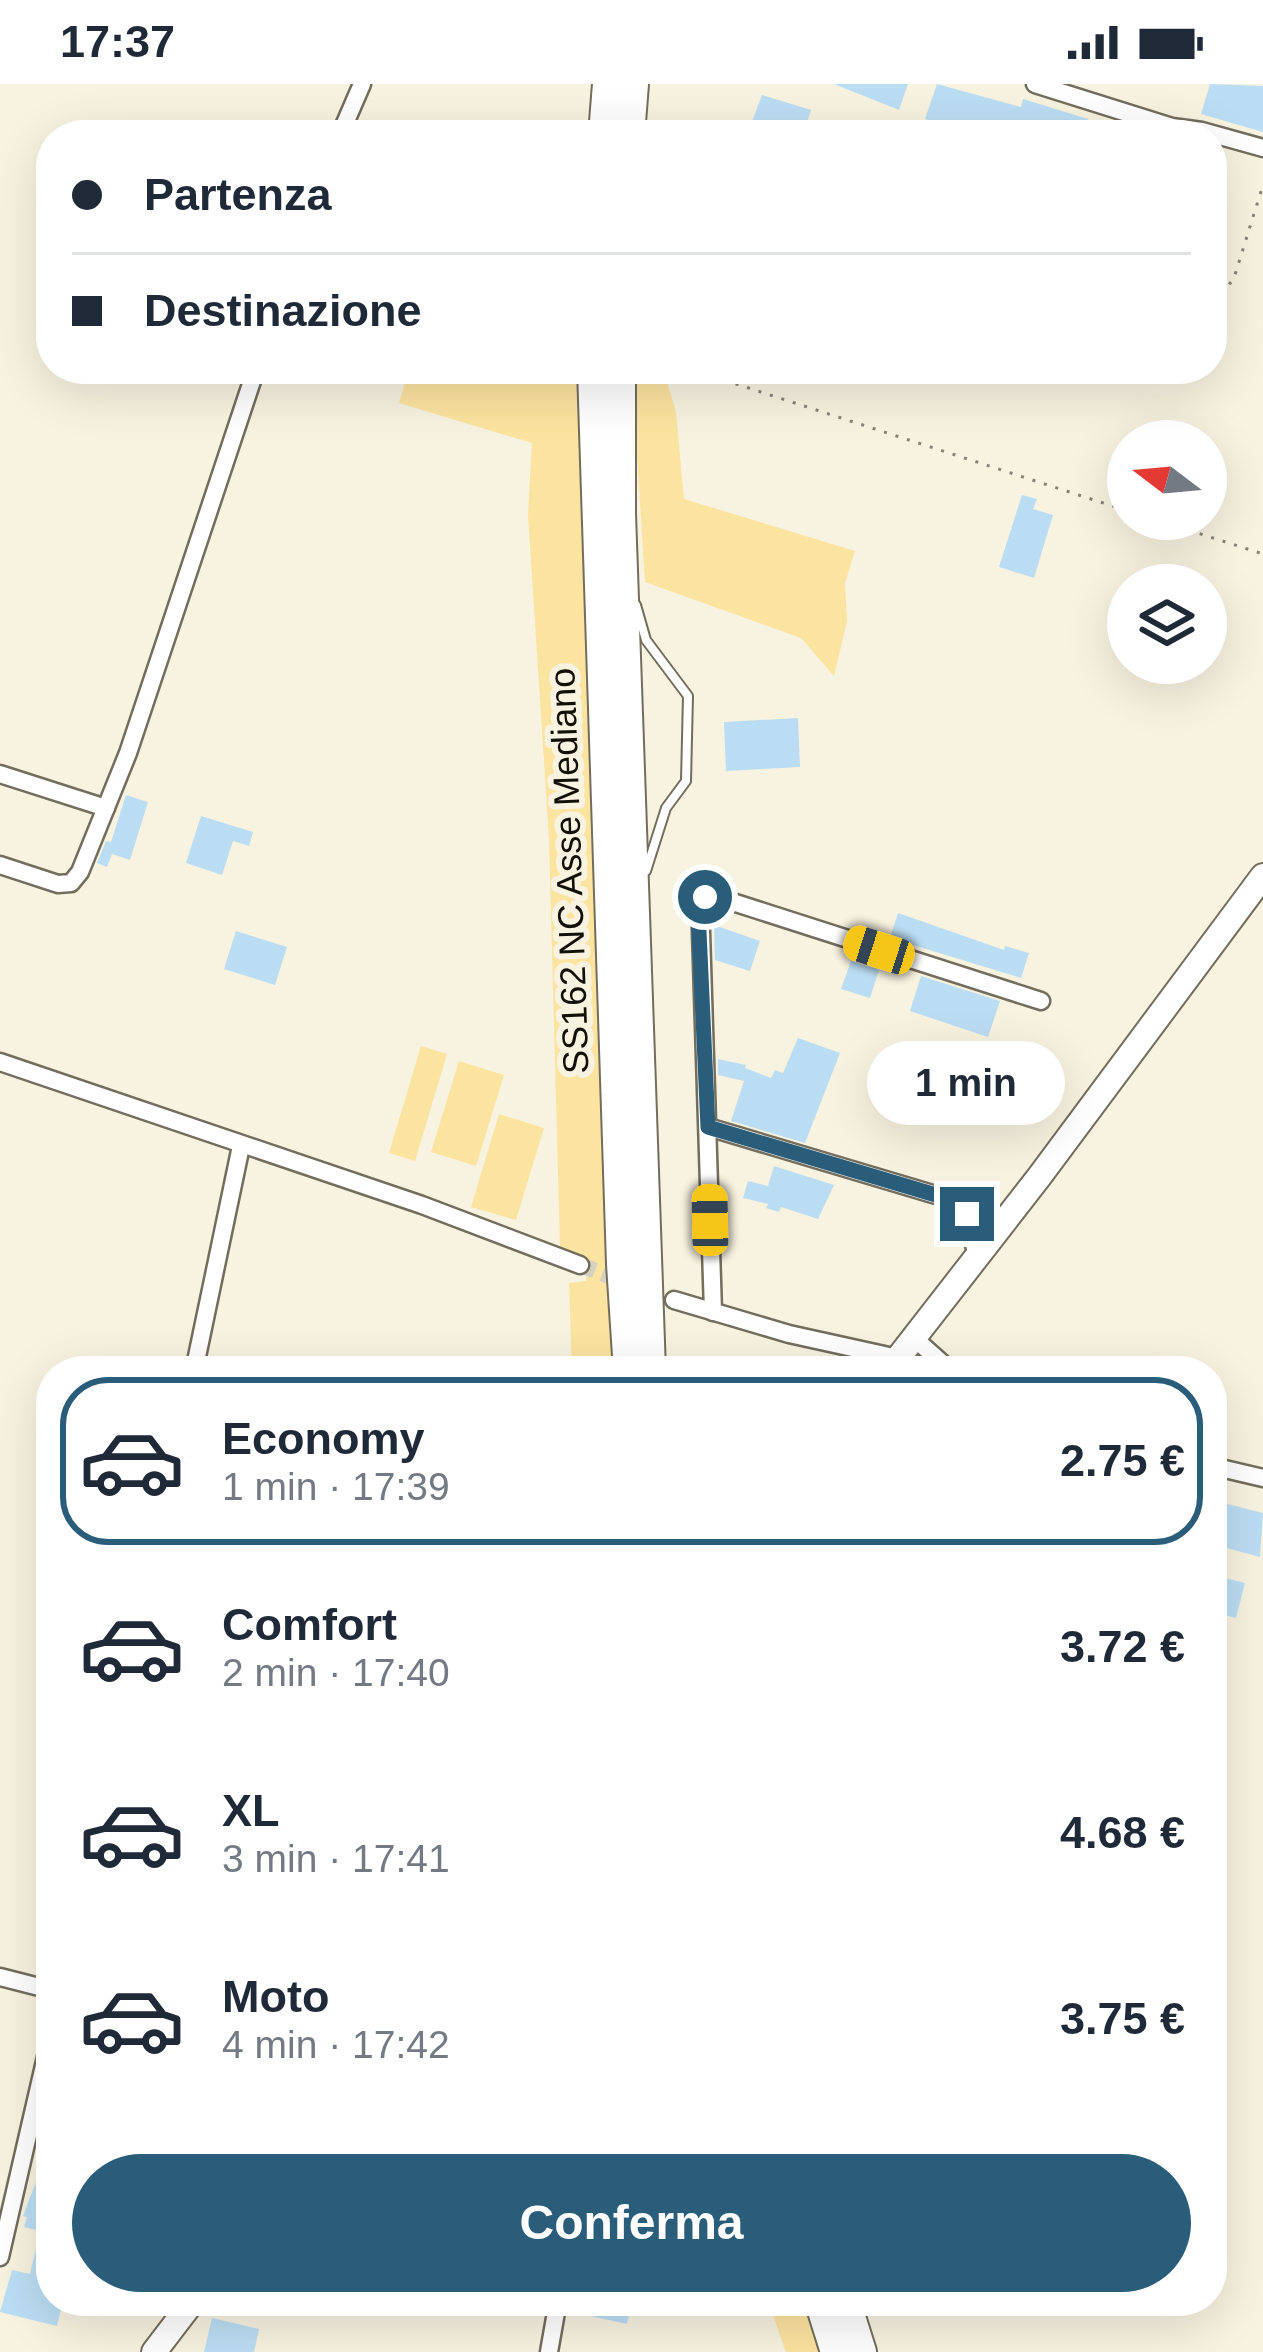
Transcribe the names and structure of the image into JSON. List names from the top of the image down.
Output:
{
  "streets": {
    "highway": ["SS162 NC Asse Mediano"]
  },
  "north": "left",
  "page": {
    "status": "17:37",
    "banner": ["Partenza", "Destinazione"],
    "bubble": "1 min",
    "list": [
      {
        "name": "Economy",
        "note": "1 min · 17:39",
        "value": "2.75 €"
      },
      {
        "name": "Comfort",
        "note": "2 min · 17:40",
        "value": "3.72 €"
      },
      {
        "name": "XL",
        "note": "3 min · 17:41",
        "value": "4.68 €"
      },
      {
        "name": "Moto",
        "note": "4 min · 17:42",
        "value": "3.75 €"
      }
    ],
    "buttons": "Conferma"
  }
}
